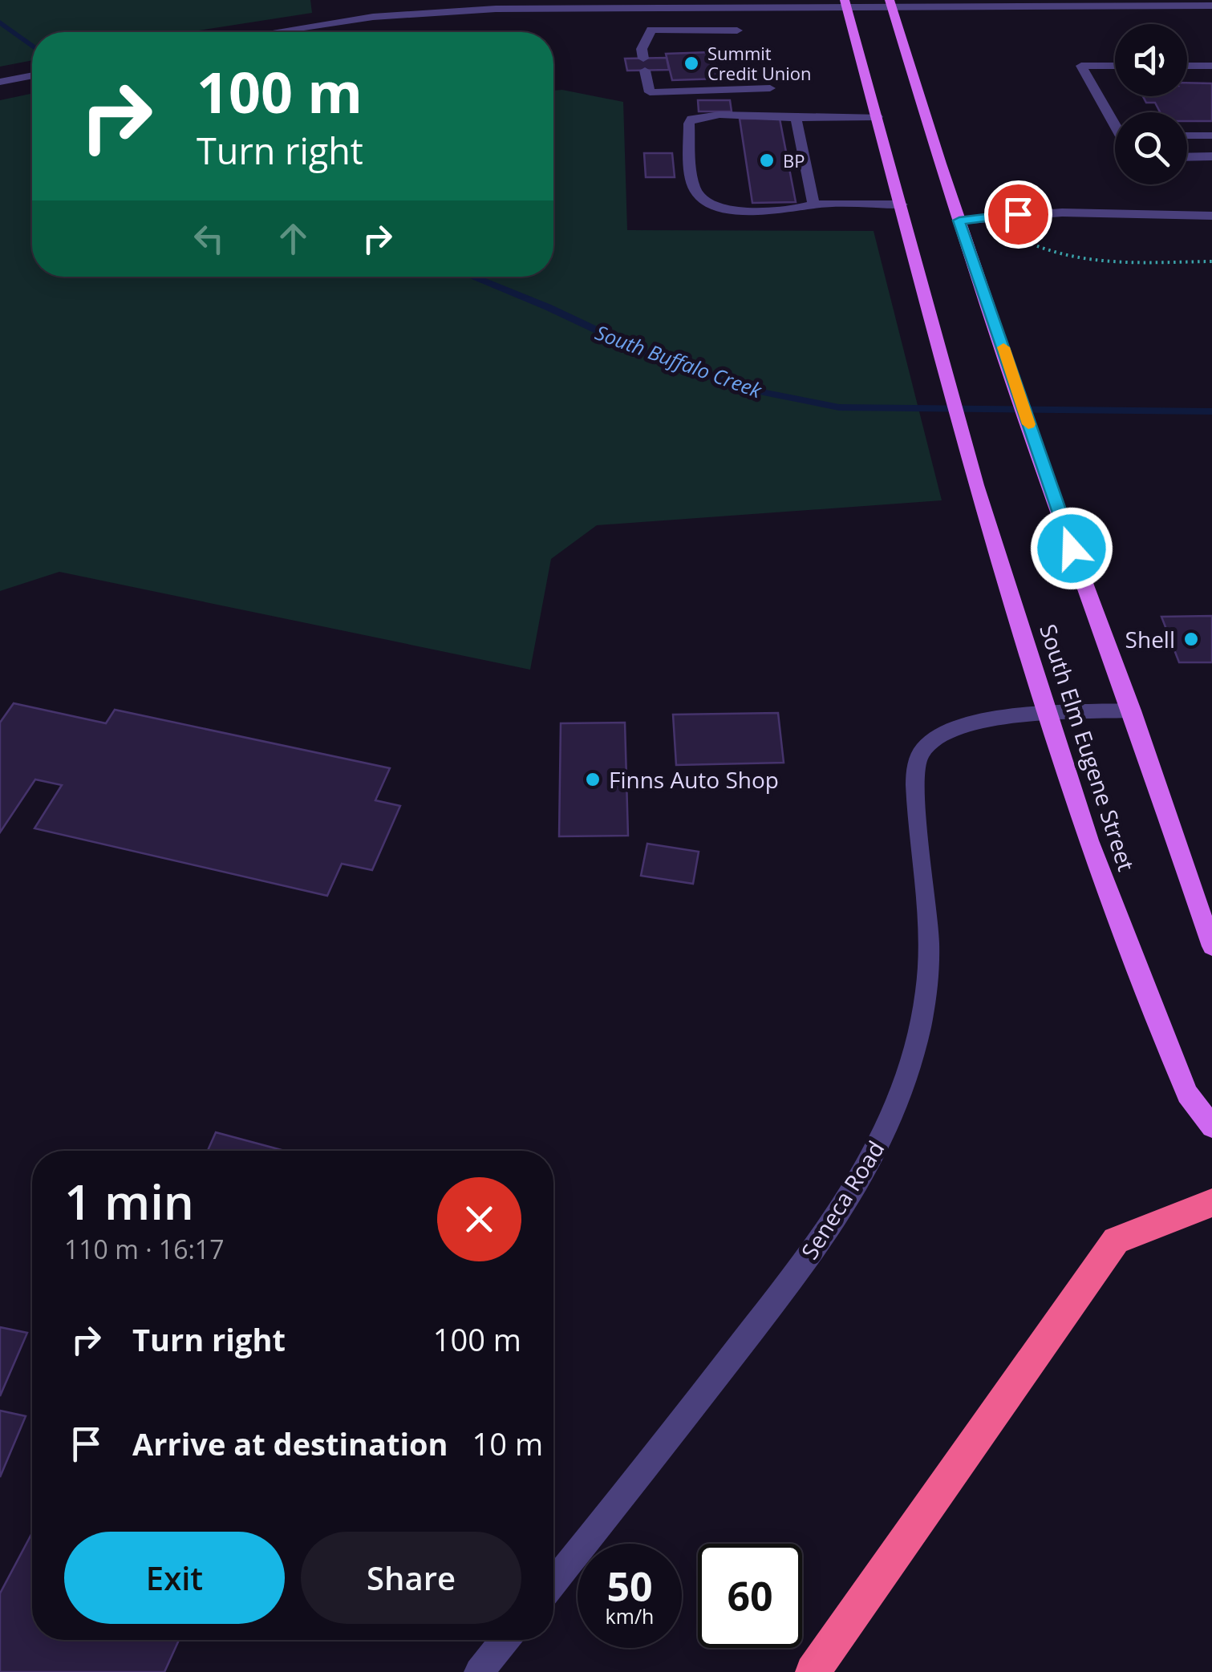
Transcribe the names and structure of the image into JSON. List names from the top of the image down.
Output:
{
  "streets": {
    "main road": ["South Elm Eugene Street"],
    "street": ["Seneca Road"]
  },
  "crossings": [
    ["South Elm Eugene Street", "Seneca Road"]
  ],
  "water": ["South Buffalo Creek"],
  "places": [
    "Summit Credit Union",
    "BP",
    "Shell",
    "Finns Auto Shop"
  ],
  "page": {
    "turn": ["100 m", "Turn right"],
    "heading": ["1 min", "110 m · 16:17"],
    "list": [
      {
        "name": "Turn right",
        "value": "100 m"
      },
      {
        "name": "Arrive at destination",
        "value": "10 m"
      }
    ],
    "buttons": ["Exit", "Share"],
    "speed": "50 km/h",
    "limit": "60"
  }
}
